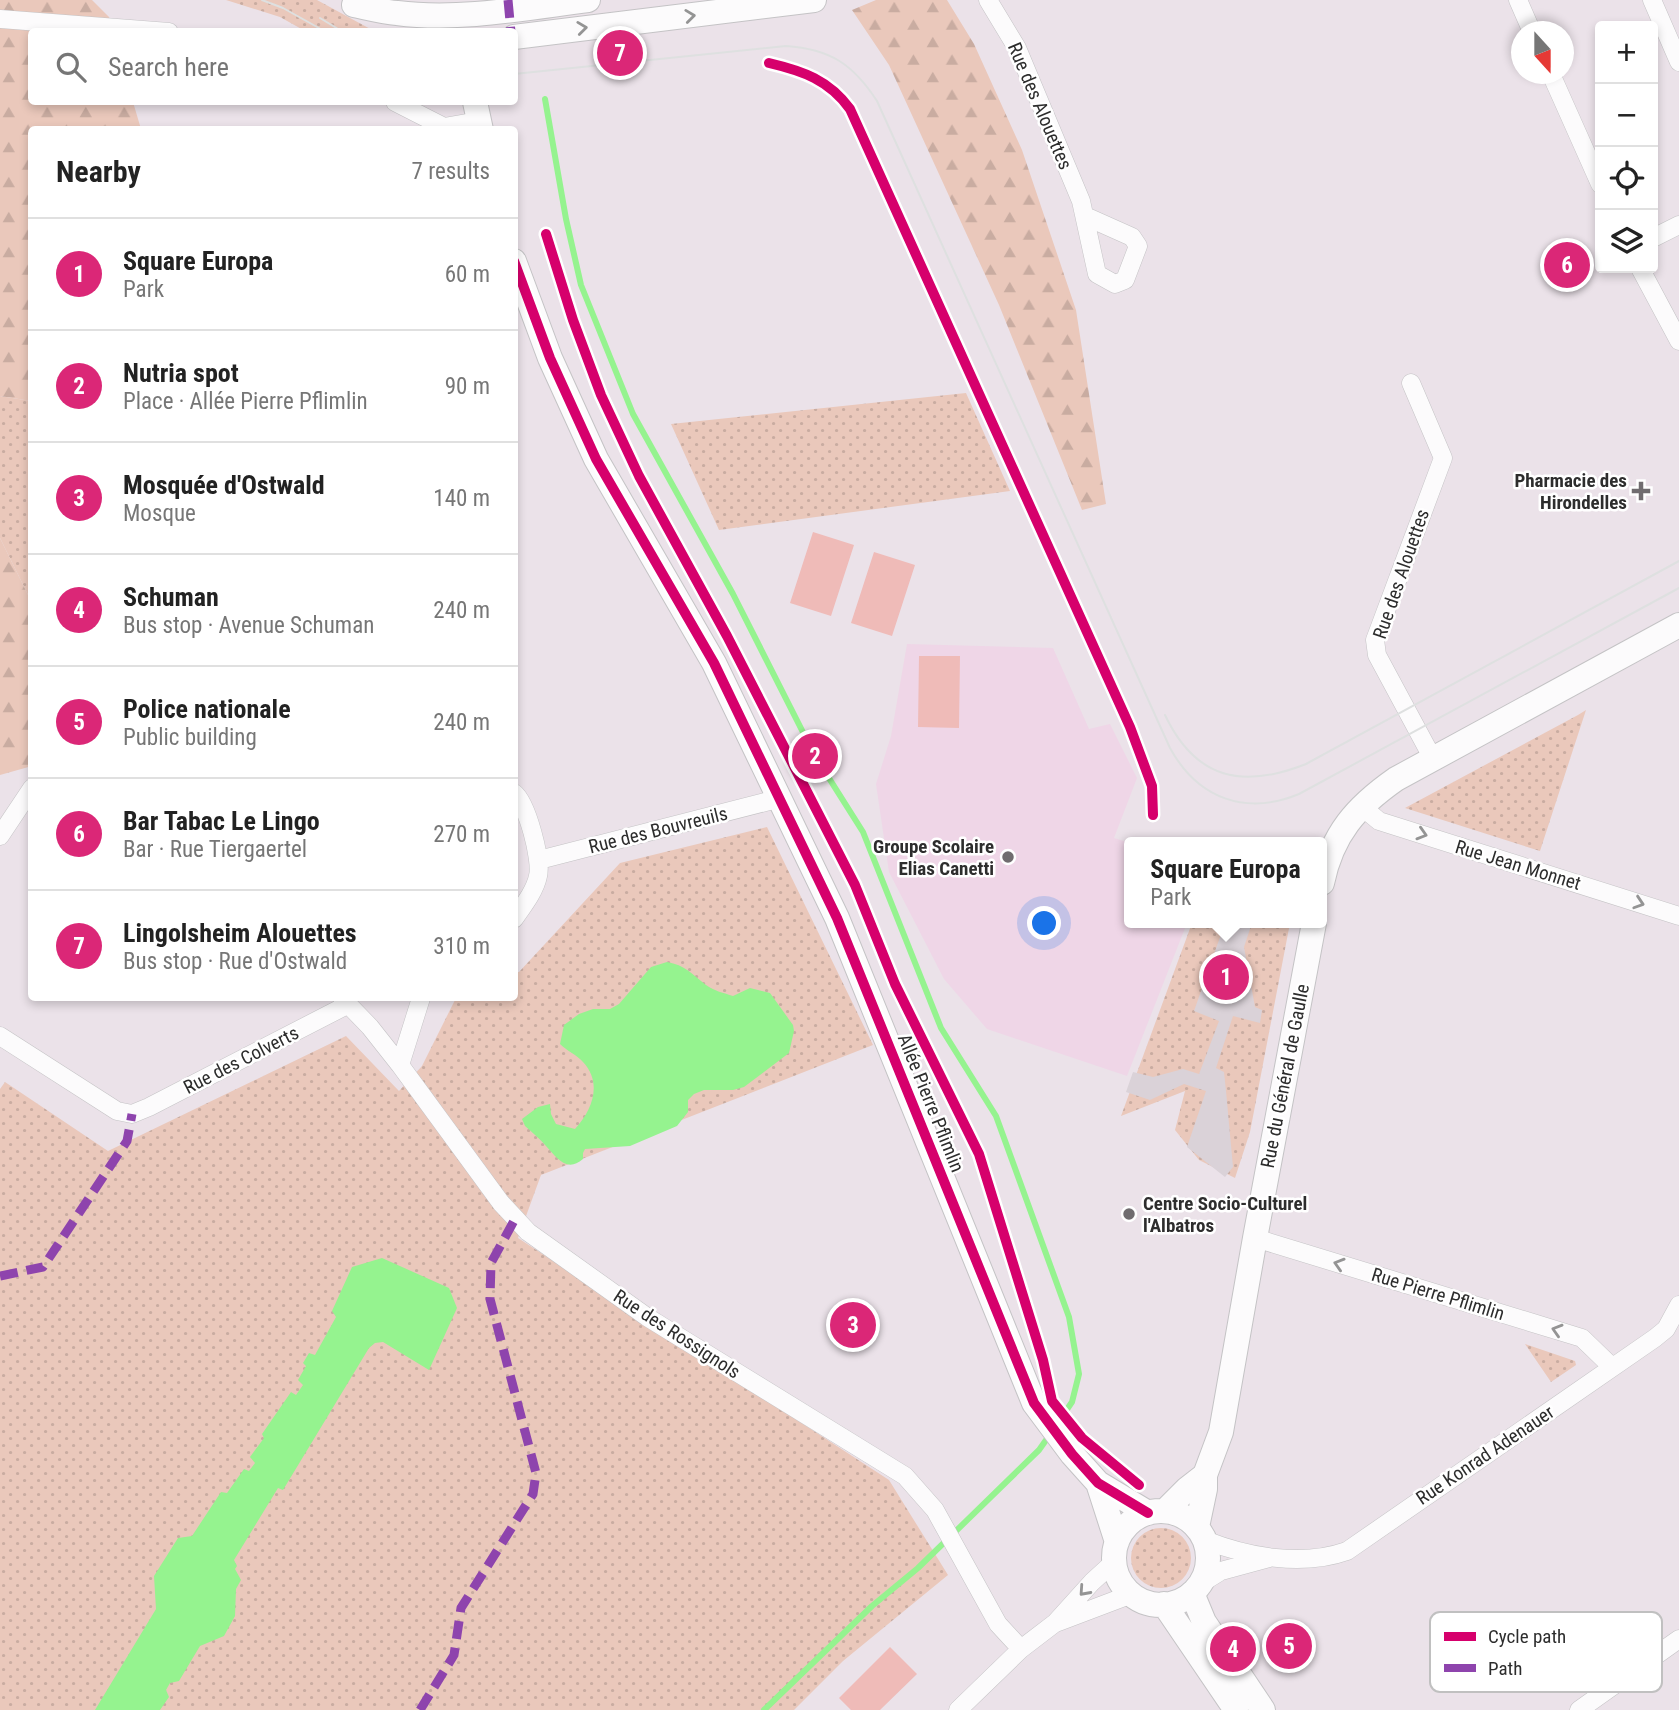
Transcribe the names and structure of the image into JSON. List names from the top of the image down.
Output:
{
  "streets": {
    "street": [
      "Rue des Alouettes",
      "Rue des Bouvreuils",
      "Rue Jean Monnet",
      "Rue des Colverts",
      "Rue du Général de Gaulle",
      "Allée Pierre Pflimlin",
      "Rue Pierre Pflimlin",
      "Rue des Rossignols",
      "Rue Konrad Adenauer"
    ]
  },
  "crossings": [
    ["Rue des Bouvreuils", "Allée Pierre Pflimlin"],
    ["Rue des Colverts", "Rue des Rossignols"],
    ["Rue du Général de Gaulle", "Allée Pierre Pflimlin"],
    ["Rue du Général de Gaulle", "Rue Pierre Pflimlin"],
    ["Rue du Général de Gaulle", "Rue Konrad Adenauer"],
    ["Allée Pierre Pflimlin", "Rue Konrad Adenauer"],
    ["Rue Pierre Pflimlin", "Rue Konrad Adenauer"]
  ],
  "one_way": ["Rue Jean Monnet", "Rue Pierre Pflimlin"],
  "places": {
    "health": ["Pharmacie des Hirondelles"],
    "other": ["Groupe Scolaire Elias Canetti", "Centre Socio-Culturel l'Albatros"]
  },
  "legend": ["Cycle path", "Path"],
  "north": "bottom",
  "page": {
    "map_buttons": ["+", "−"],
    "pins": [
      "7",
      "6",
      "2",
      "1",
      "3",
      "5",
      "4"
    ],
    "search": "Search here",
    "heading": ["Nearby", "7 results"],
    "list": [
      {
        "mark": "1",
        "name": "Square Europa",
        "note": "Park",
        "value": "60 m"
      },
      {
        "mark": "2",
        "name": "Nutria spot",
        "note": "Place · Allée Pierre Pflimlin",
        "value": "90 m"
      },
      {
        "mark": "3",
        "name": "Mosquée d'Ostwald",
        "note": "Mosque",
        "value": "140 m"
      },
      {
        "mark": "4",
        "name": "Schuman",
        "note": "Bus stop · Avenue Schuman",
        "value": "240 m"
      },
      {
        "mark": "5",
        "name": "Police nationale",
        "note": "Public building",
        "value": "240 m"
      },
      {
        "mark": "6",
        "name": "Bar Tabac Le Lingo",
        "note": "Bar · Rue Tiergaertel",
        "value": "270 m"
      },
      {
        "mark": "7",
        "name": "Lingolsheim Alouettes",
        "note": "Bus stop · Rue d'Ostwald",
        "value": "310 m"
      }
    ],
    "popup": ["Square Europa", "Park"]
  }
}
